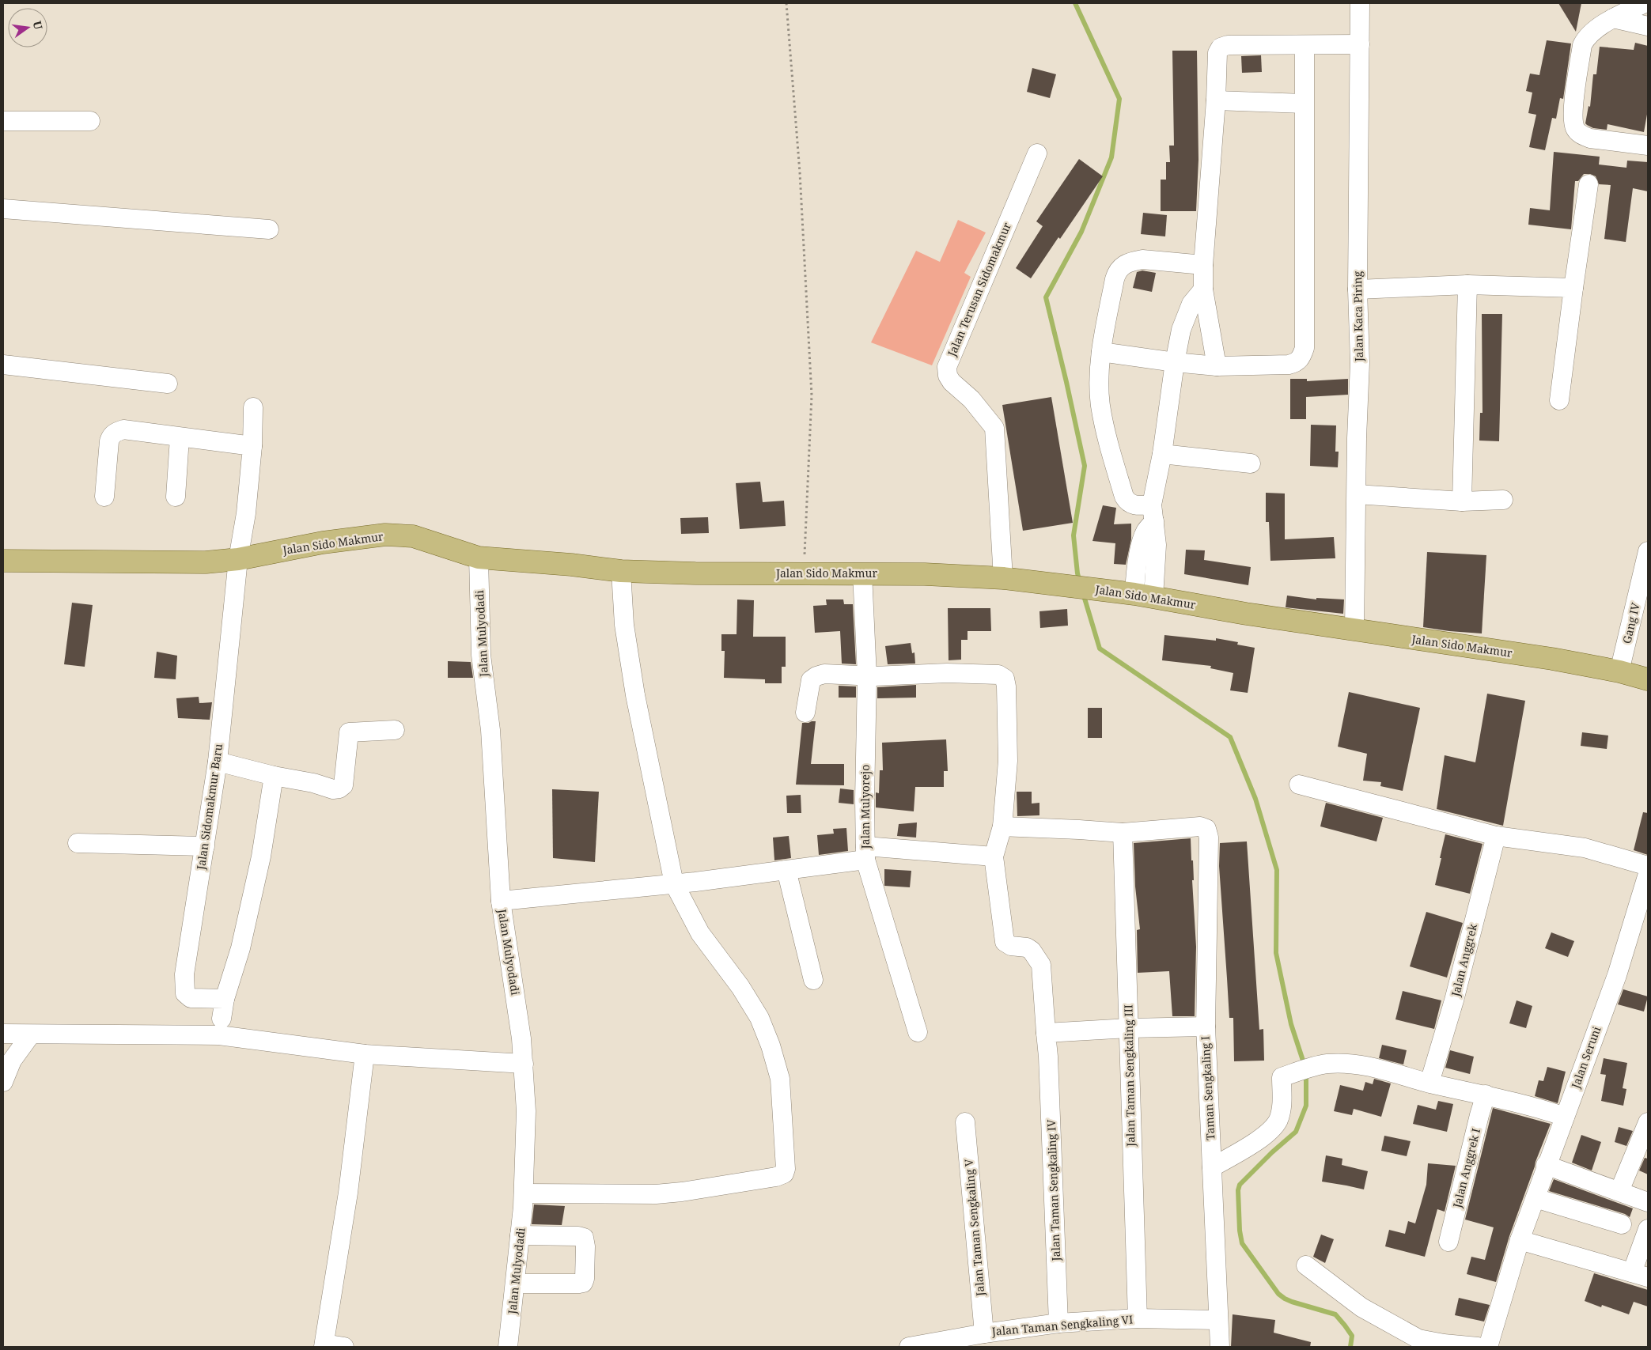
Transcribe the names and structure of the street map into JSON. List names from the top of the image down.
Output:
{
  "streets": {
    "main road": ["Jalan Sido Makmur"],
    "street": [
      "Jalan Terusan Sidomakmur",
      "Jalan Kaca Piring",
      "Gang IV",
      "Jalan Mulyodadi",
      "Jalan Sidomakmur Baru",
      "Jalan Mulyorejo",
      "Jalan Anggrek",
      "Jalan Seruni",
      "Jalan Taman Sengkaling III",
      "Taman Sengkaling I",
      "Jalan Anggrek I",
      "Jalan Taman Sengkaling IV",
      "Jalan Taman Sengkaling V",
      "Jalan Taman Sengkaling VI"
    ]
  },
  "crossings": [
    ["Jalan Terusan Sidomakmur", "Jalan Sido Makmur"],
    ["Jalan Kaca Piring", "Jalan Sido Makmur"],
    ["Jalan Sido Makmur", "Gang IV"],
    ["Jalan Sido Makmur", "Jalan Mulyodadi"],
    ["Jalan Sido Makmur", "Jalan Sidomakmur Baru"],
    ["Jalan Sido Makmur", "Jalan Mulyorejo"],
    ["Jalan Taman Sengkaling III", "Taman Sengkaling I"],
    ["Jalan Taman Sengkaling III", "Jalan Taman Sengkaling VI"],
    ["Taman Sengkaling I", "Jalan Taman Sengkaling VI"],
    ["Jalan Taman Sengkaling IV", "Jalan Taman Sengkaling VI"],
    ["Jalan Taman Sengkaling V", "Jalan Taman Sengkaling VI"]
  ],
  "north": "right"
}
